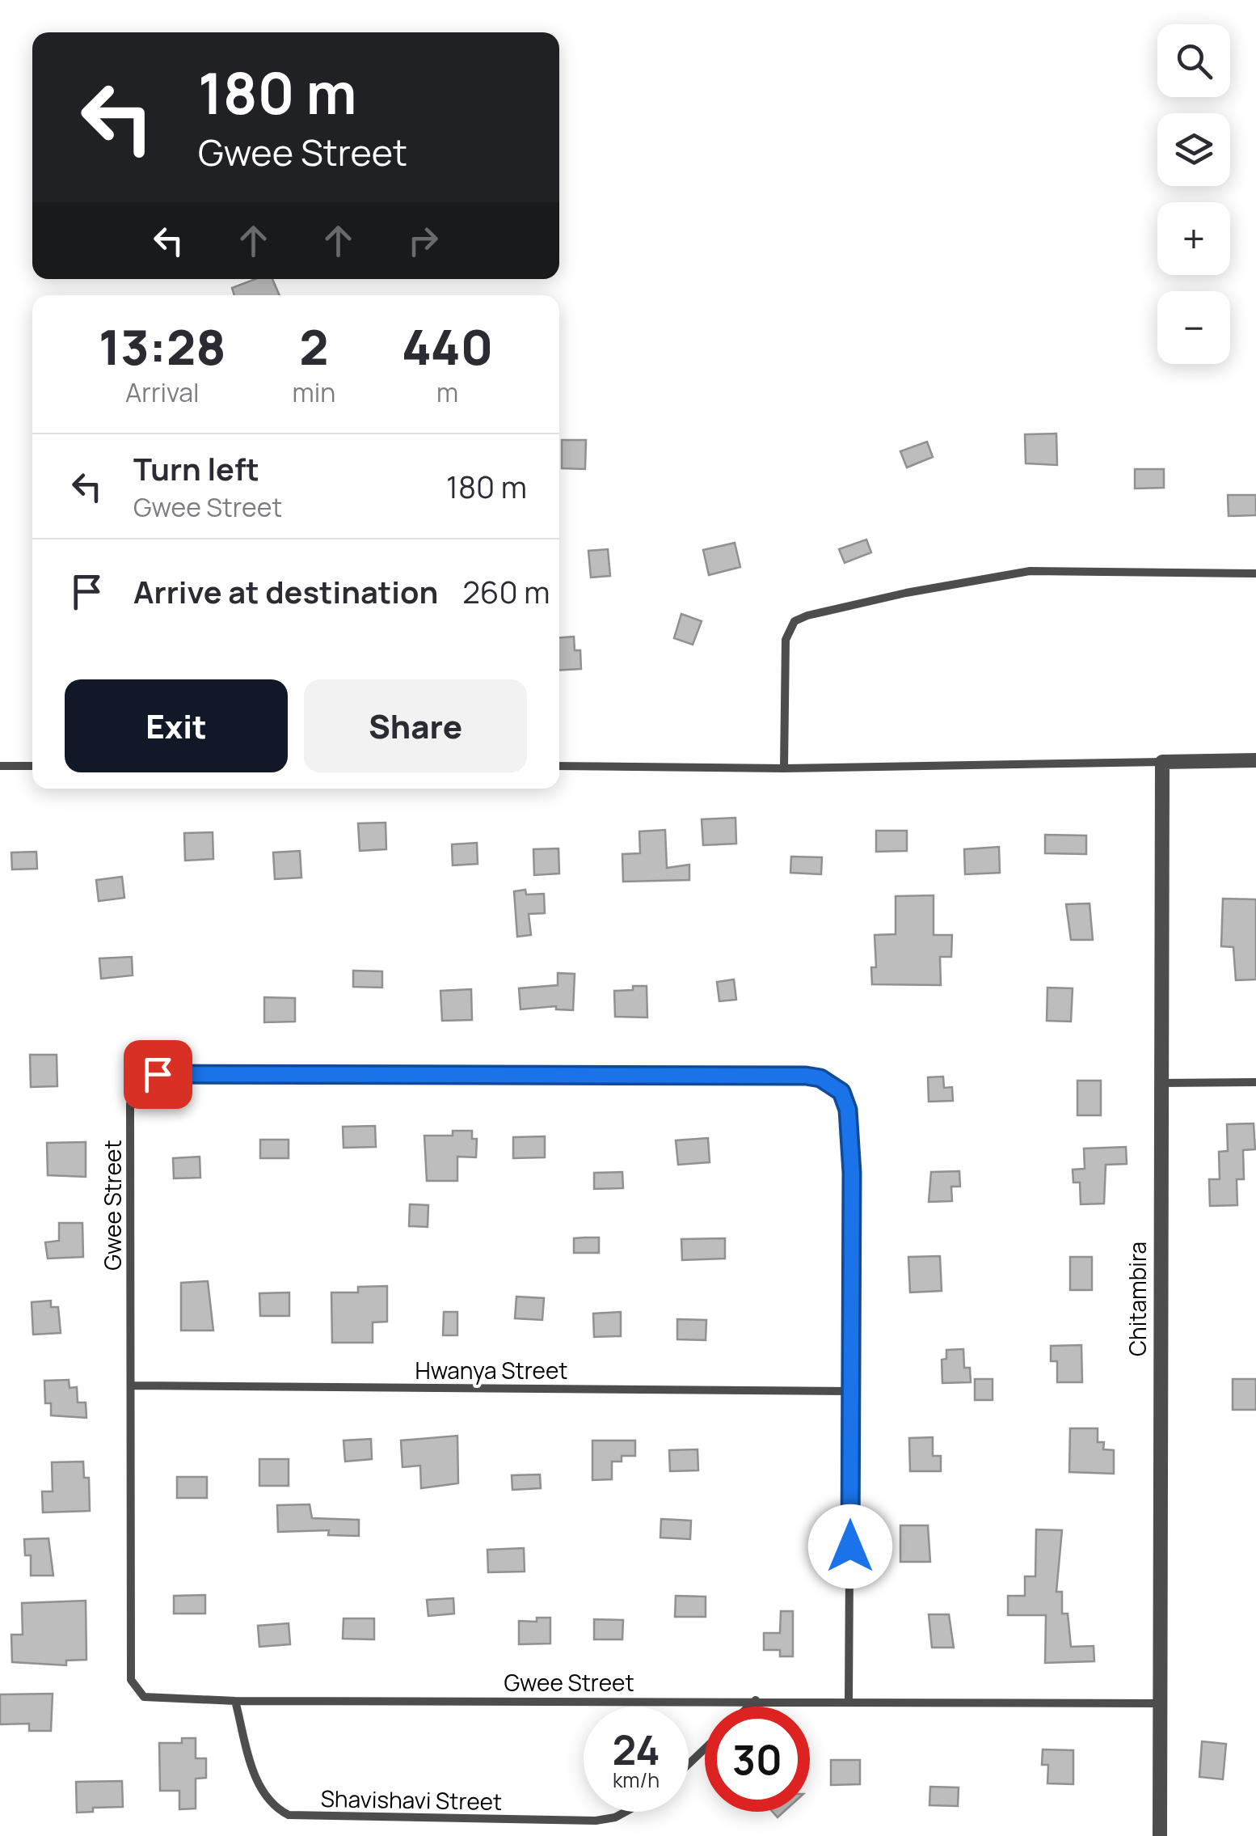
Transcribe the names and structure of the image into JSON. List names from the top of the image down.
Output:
{
  "streets": {
    "street": [
      "Gwee Street",
      "Chitambira",
      "Hwanya Street",
      "Shavishavi Street"
    ]
  },
  "crossings": [
    ["Gwee Street", "Chitambira"],
    ["Gwee Street", "Hwanya Street"],
    ["Gwee Street", "Shavishavi Street"]
  ],
  "page": {
    "map_buttons": ["+", "−"],
    "turn": ["180 m", "Gwee Street"],
    "eta": [
      "13:28",
      "Arrival",
      "2",
      "min",
      "440",
      "m"
    ],
    "list": [
      {
        "name": "Turn left",
        "note": "Gwee Street",
        "value": "180 m"
      },
      {
        "name": "Arrive at destination",
        "value": "260 m"
      }
    ],
    "buttons": ["Exit", "Share"],
    "speed": "24 km/h",
    "limit": "30"
  }
}
